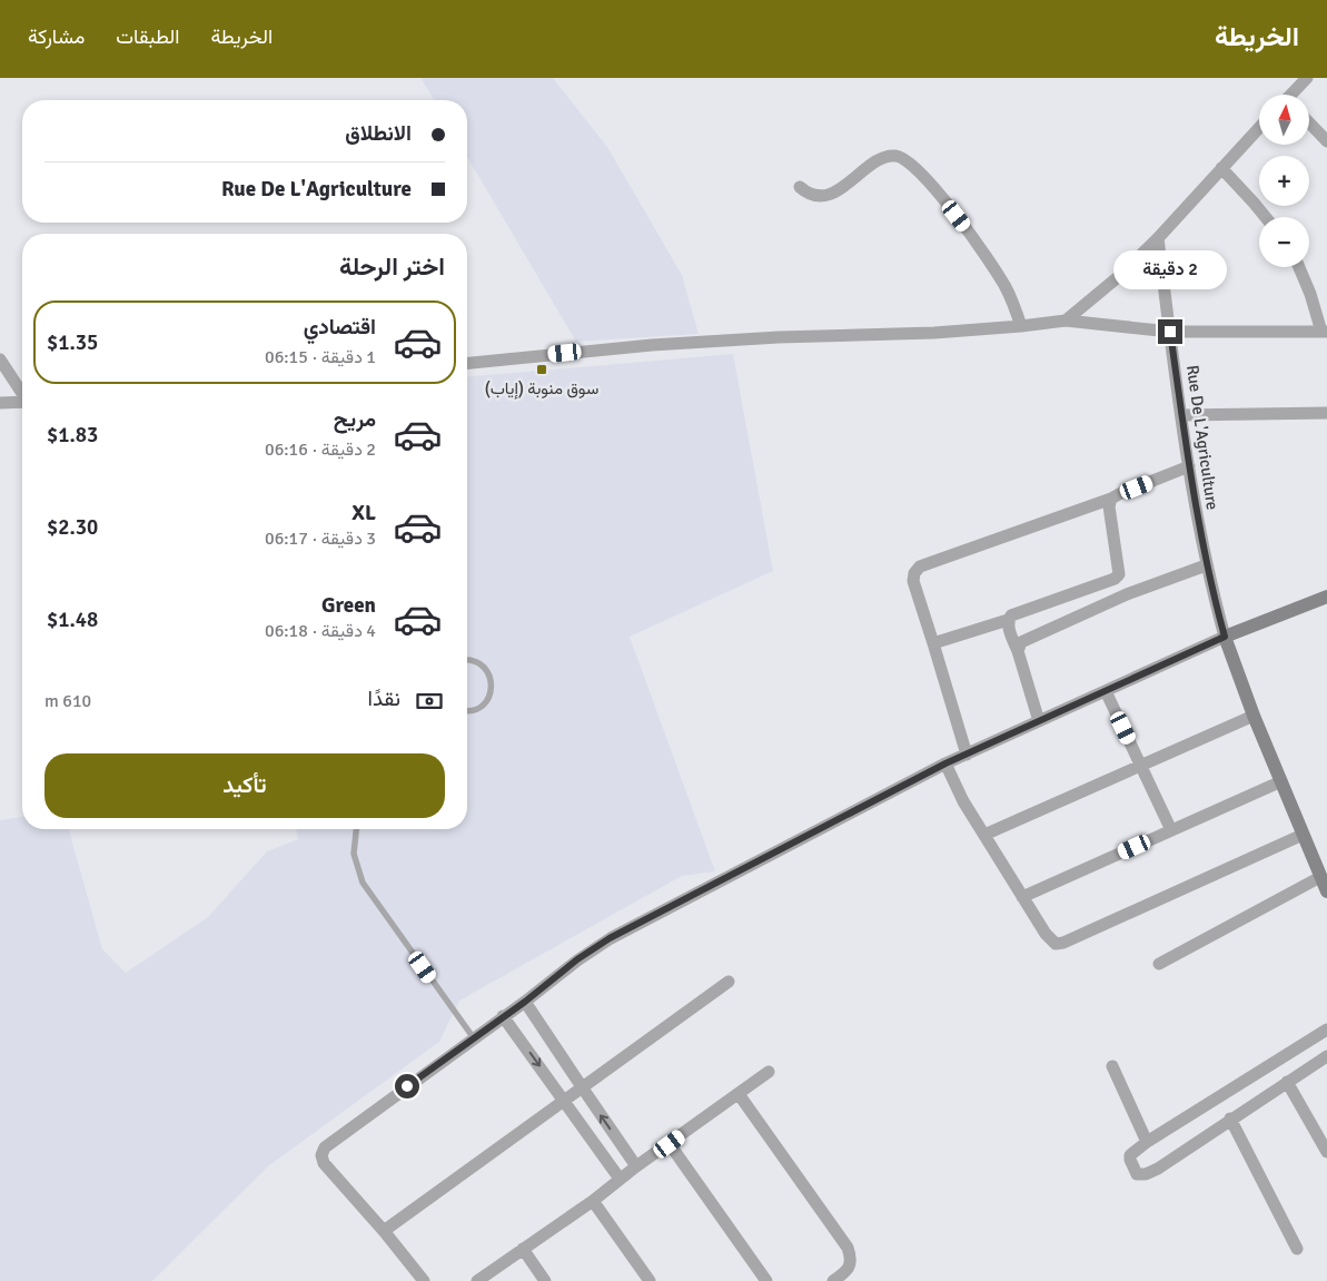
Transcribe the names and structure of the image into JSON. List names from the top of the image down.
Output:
{
  "streets": {
    "street": ["Rue De L'Agriculture"]
  },
  "places": {
    "transit": ["سوق منوبة (إياب)"]
  },
  "north": "top",
  "page": {
    "header": "الخريطة",
    "nav": ["الخريطة", "الطبقات", "مشاركة"],
    "map_buttons": ["+", "−"],
    "banner": ["الانطلاق", "Rue De L'Agriculture"],
    "heading": "اختر الرحلة",
    "bubble": "2 دقيقة",
    "list": [
      {
        "name": "اقتصادي",
        "note": "1 دقيقة · 06:15",
        "value": "$1.35"
      },
      {
        "name": "مريح",
        "note": "2 دقيقة · 06:16",
        "value": "$1.83"
      },
      {
        "name": "XL",
        "note": "3 دقيقة · 06:17",
        "value": "$2.30"
      },
      {
        "name": "Green",
        "note": "4 دقيقة · 06:18",
        "value": "$1.48"
      }
    ],
    "pay": ["نقدًا", "610 m"],
    "buttons": "تأكيد"
  }
}
